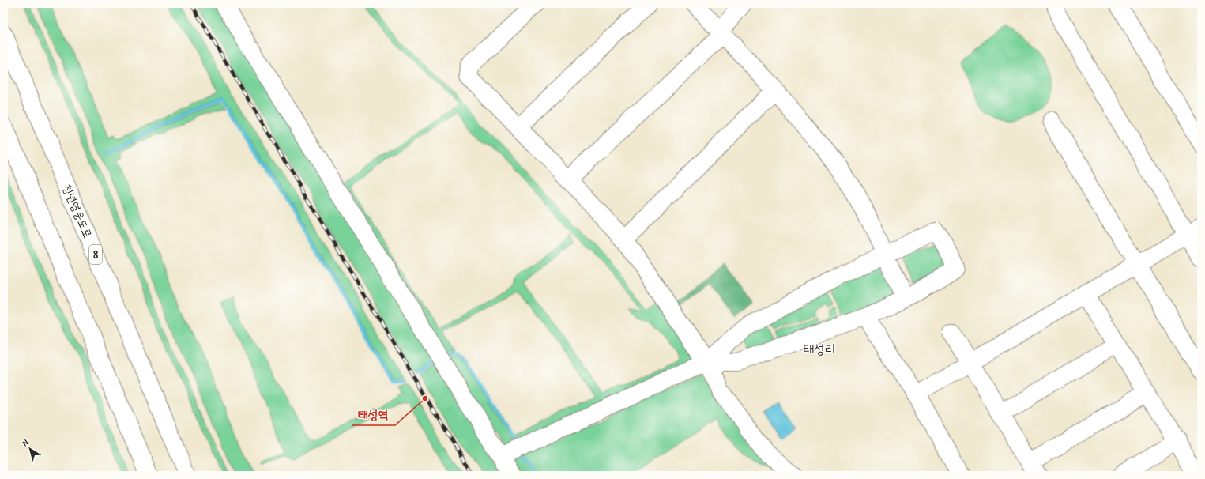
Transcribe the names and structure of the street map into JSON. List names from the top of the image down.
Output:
{
  "streets": {
    "main road": ["청년영웅도로", "8"]
  },
  "districts": ["태성리"],
  "places": ["태성역"],
  "north": "top left"
}
